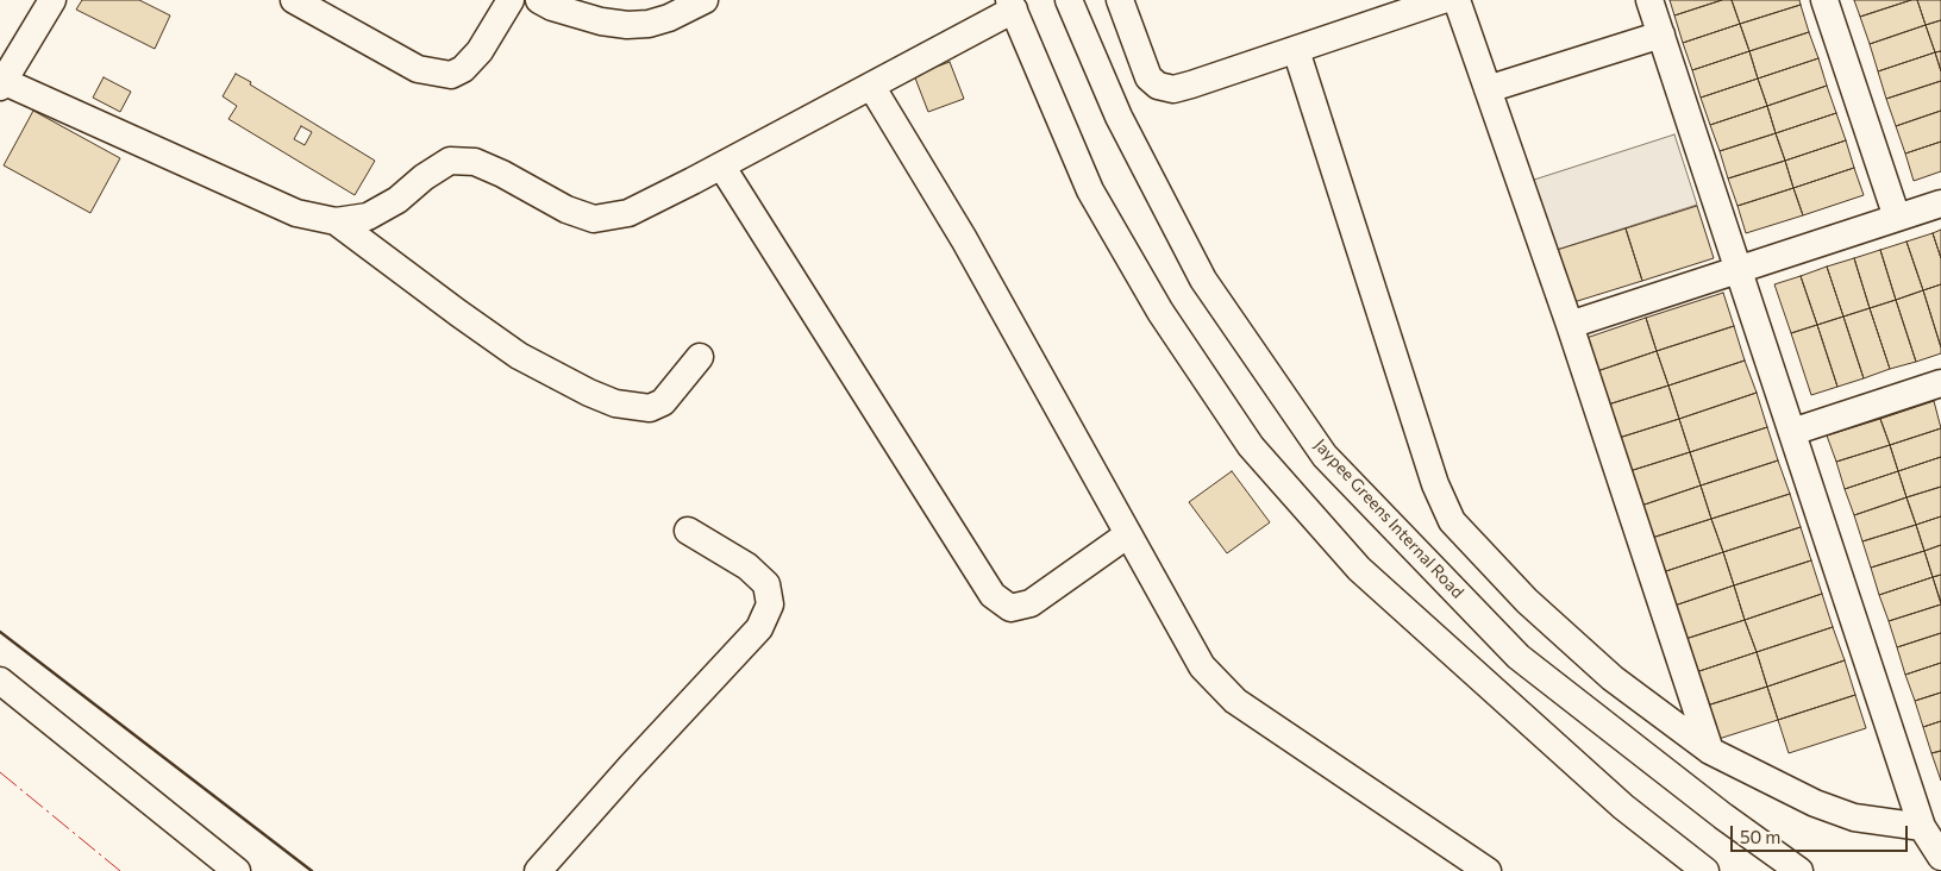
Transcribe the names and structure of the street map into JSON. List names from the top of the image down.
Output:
{
  "streets": {
    "street": ["Jaypee Greens Internal Road"]
  },
  "scale_bar": "50 m"
}
